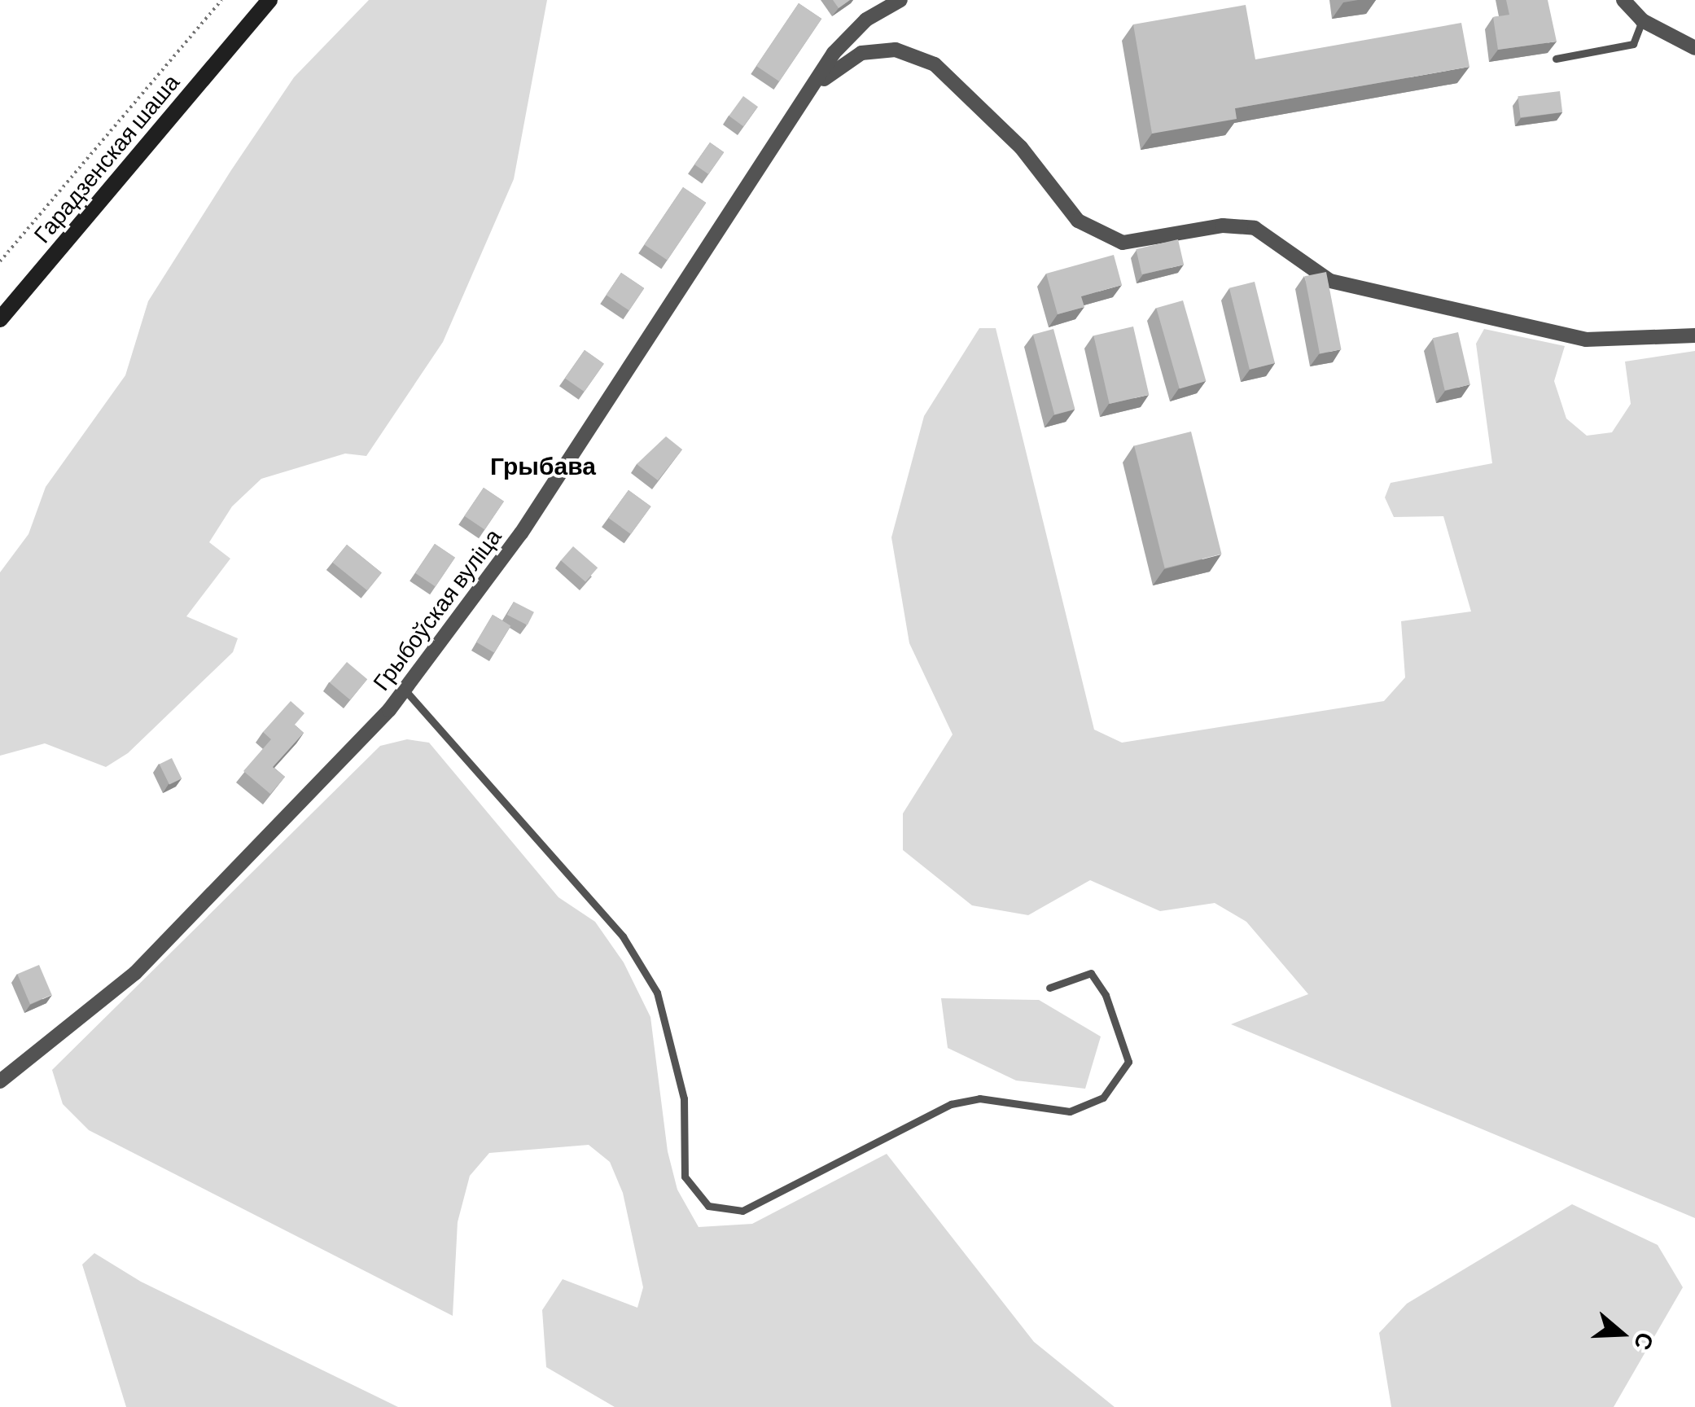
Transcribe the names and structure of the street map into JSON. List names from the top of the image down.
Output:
{
  "streets": {
    "main road": ["Гарадзенская шаша"],
    "street": ["Грыбоўская вуліца"]
  },
  "districts": ["Грыбава"],
  "north": "right"
}
